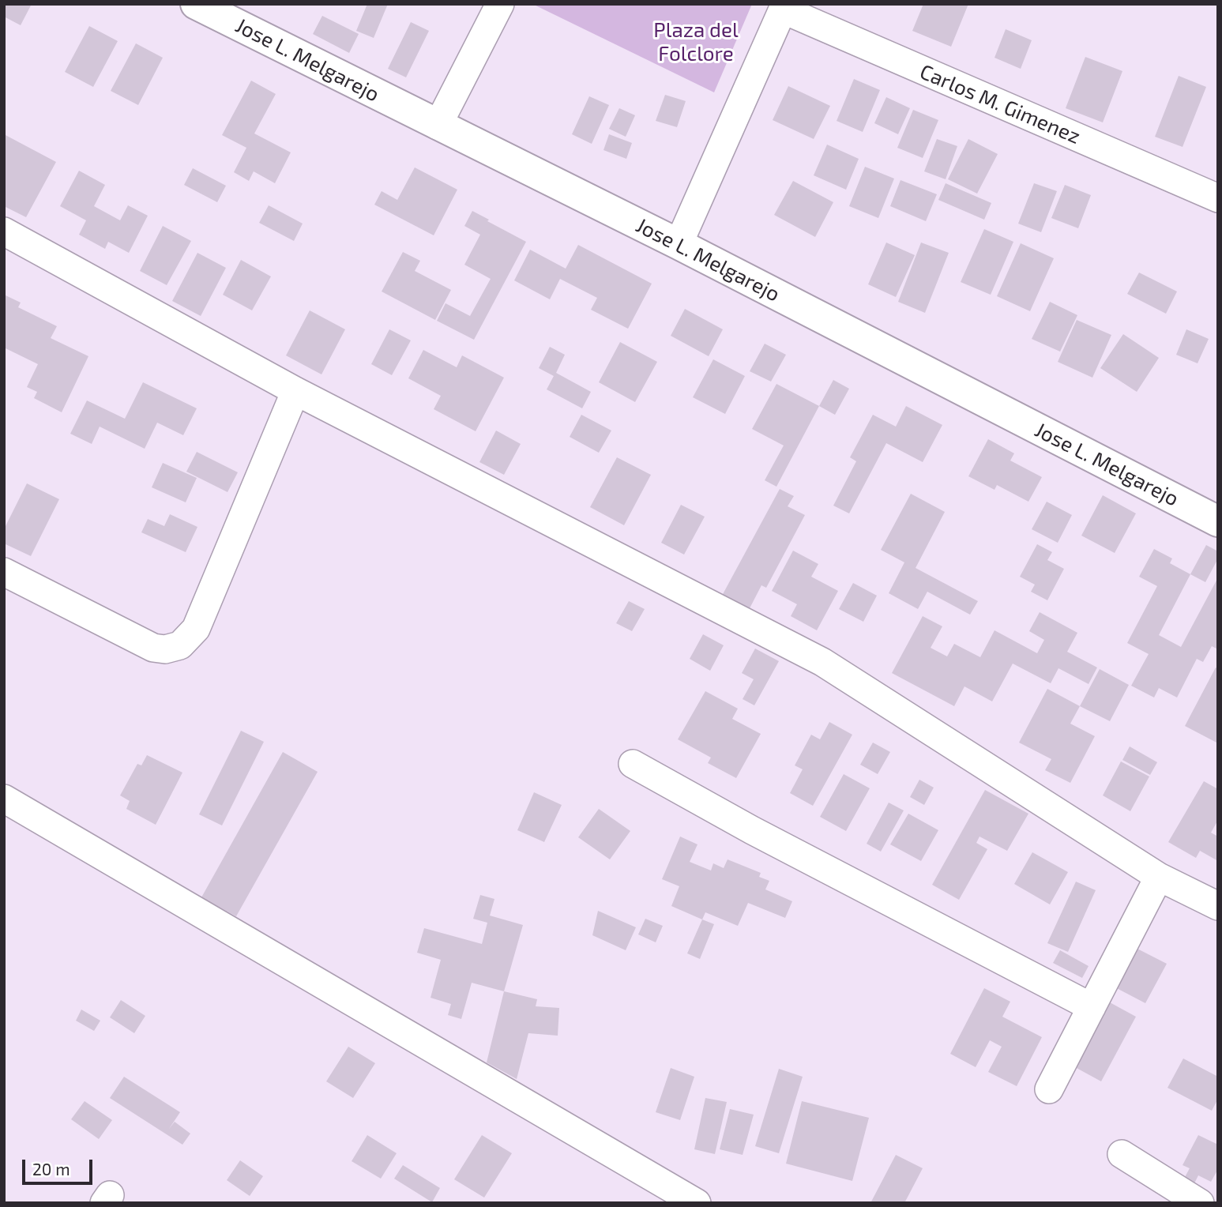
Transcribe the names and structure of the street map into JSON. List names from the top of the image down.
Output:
{
  "streets": {
    "street": ["Jose L. Melgarejo", "Carlos M. Gimenez"]
  },
  "parks": ["Plaza del Folclore"],
  "scale_bar": "20 m"
}
